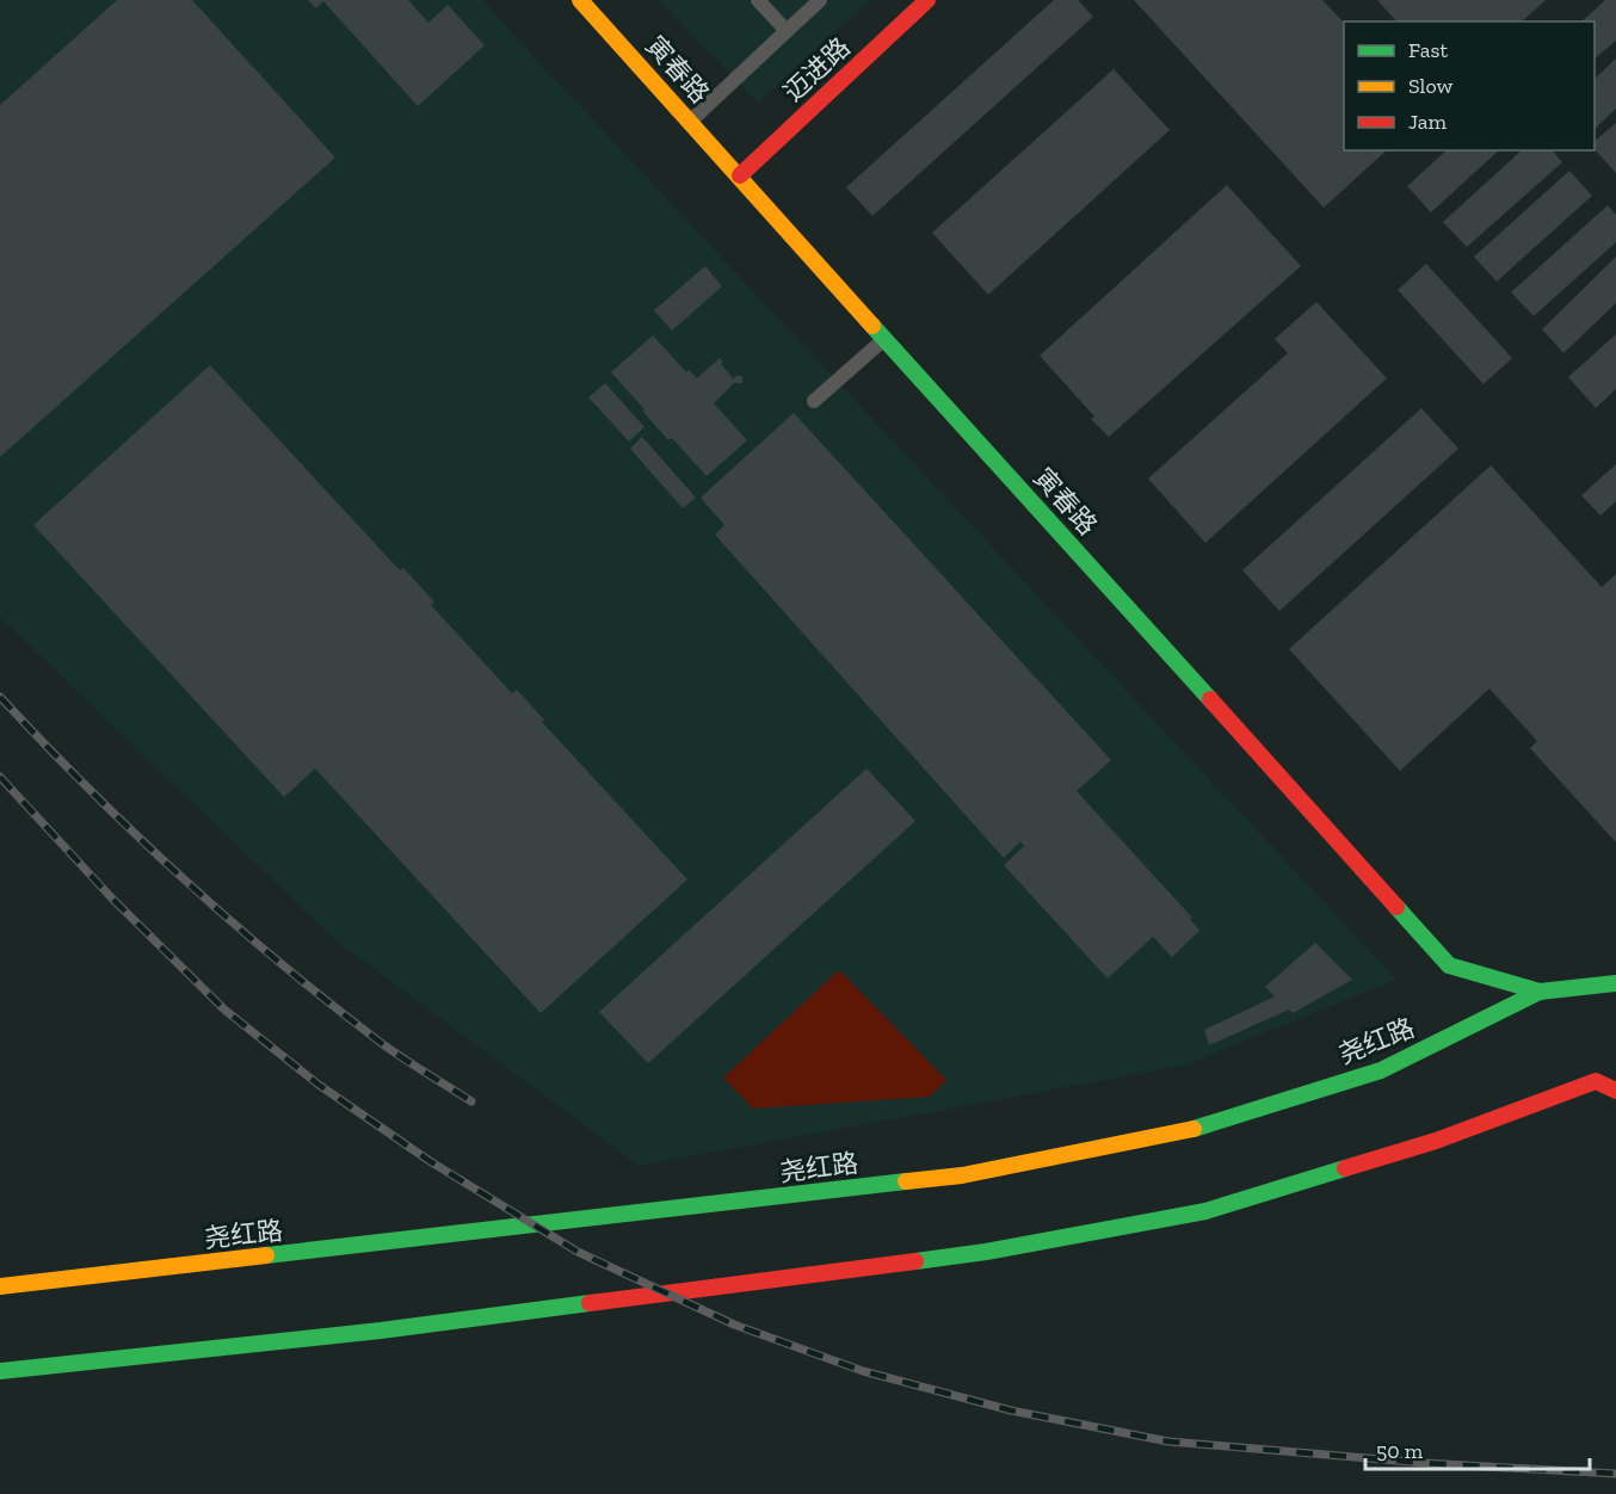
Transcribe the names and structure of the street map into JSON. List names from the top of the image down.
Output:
{
  "streets": {
    "main road": ["寅春路", "迈进路", "尧红路"]
  },
  "crossings": [
    ["寅春路", "迈进路"],
    ["寅春路", "尧红路"]
  ],
  "legend": ["Fast", "Slow", "Jam"],
  "scale_bar": "50 m"
}
